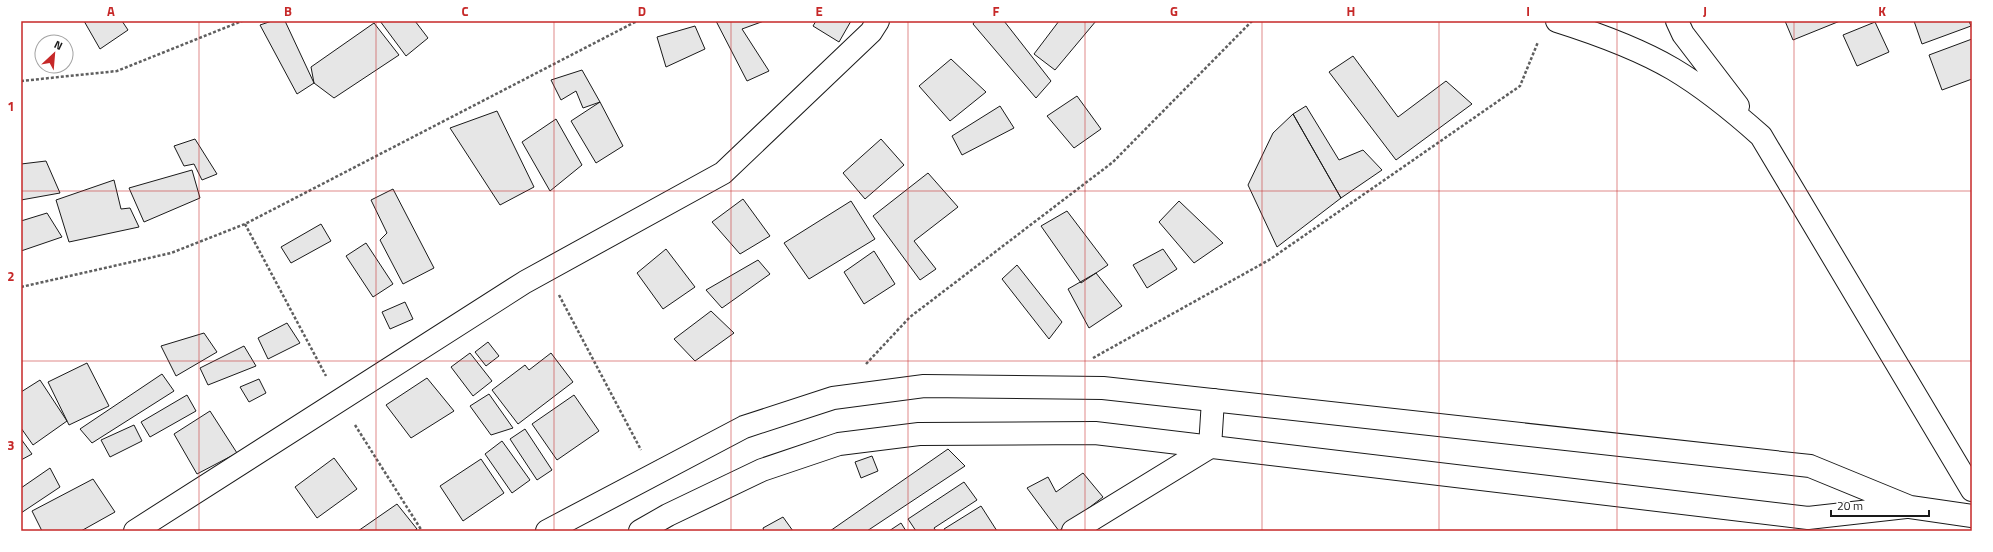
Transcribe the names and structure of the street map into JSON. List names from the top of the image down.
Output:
{
  "scale_bar": "20 m",
  "north": "top right",
  "grid": {
    "columns": [
      "A",
      "B",
      "C",
      "D",
      "E",
      "F",
      "G",
      "H",
      "I",
      "J",
      "K"
    ],
    "rows": ["1", "2", "3"]
  }
}
